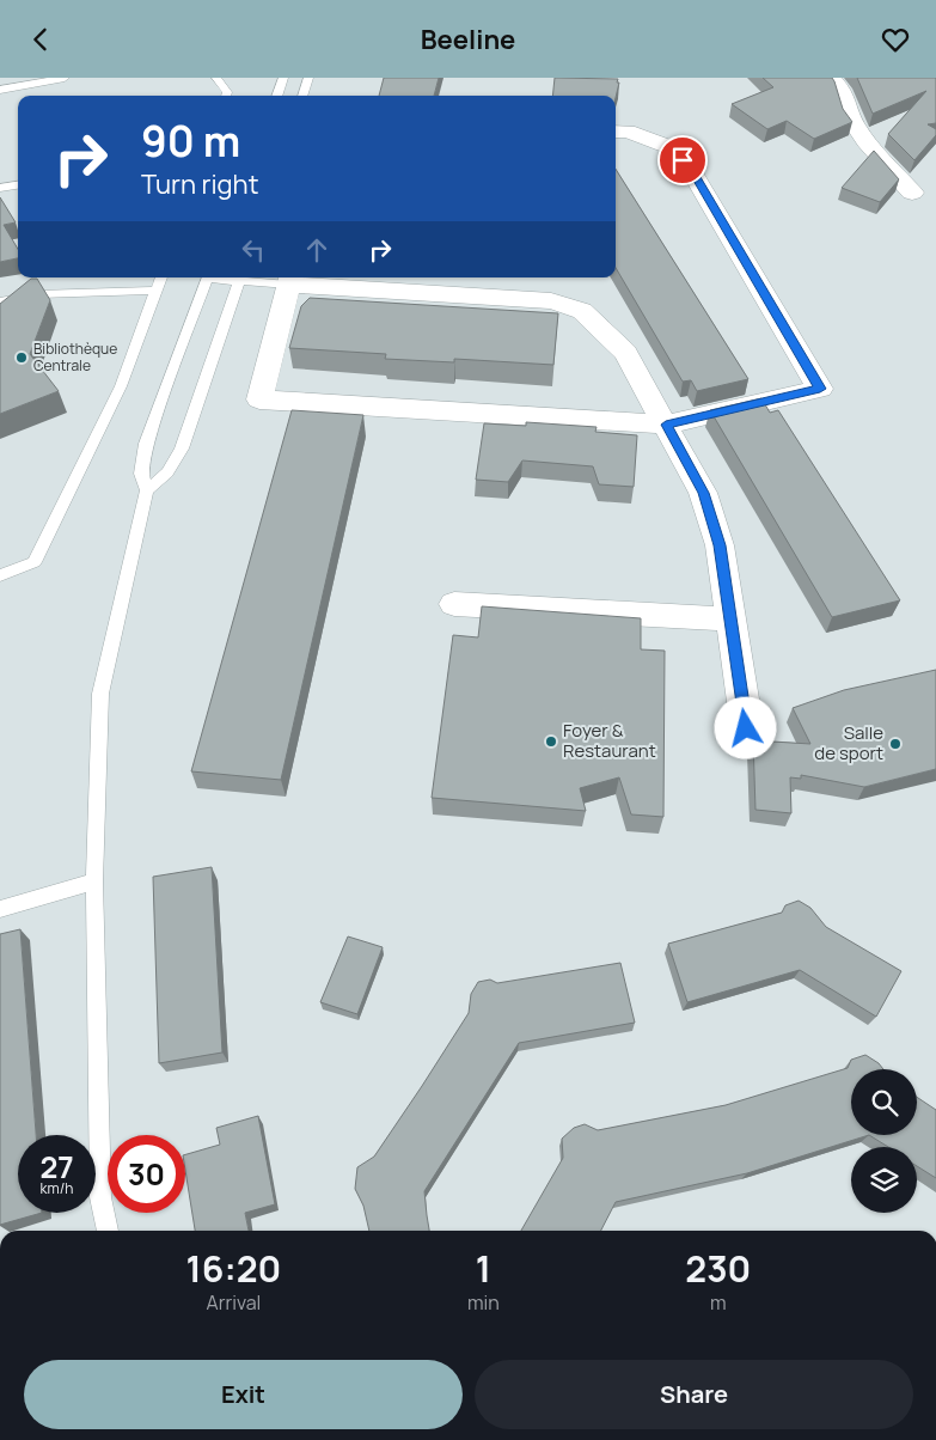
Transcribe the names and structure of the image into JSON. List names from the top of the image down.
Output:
{
  "places": ["Bibliothèque Centrale", "Foyer & Restaurant", "Salle de sport"],
  "page": {
    "header": "Beeline",
    "turn": ["90 m", "Turn right"],
    "speed": "27 km/h",
    "limit": "30",
    "eta": [
      "16:20",
      "Arrival",
      "1",
      "min",
      "230",
      "m"
    ],
    "buttons": ["Exit", "Share"]
  }
}
